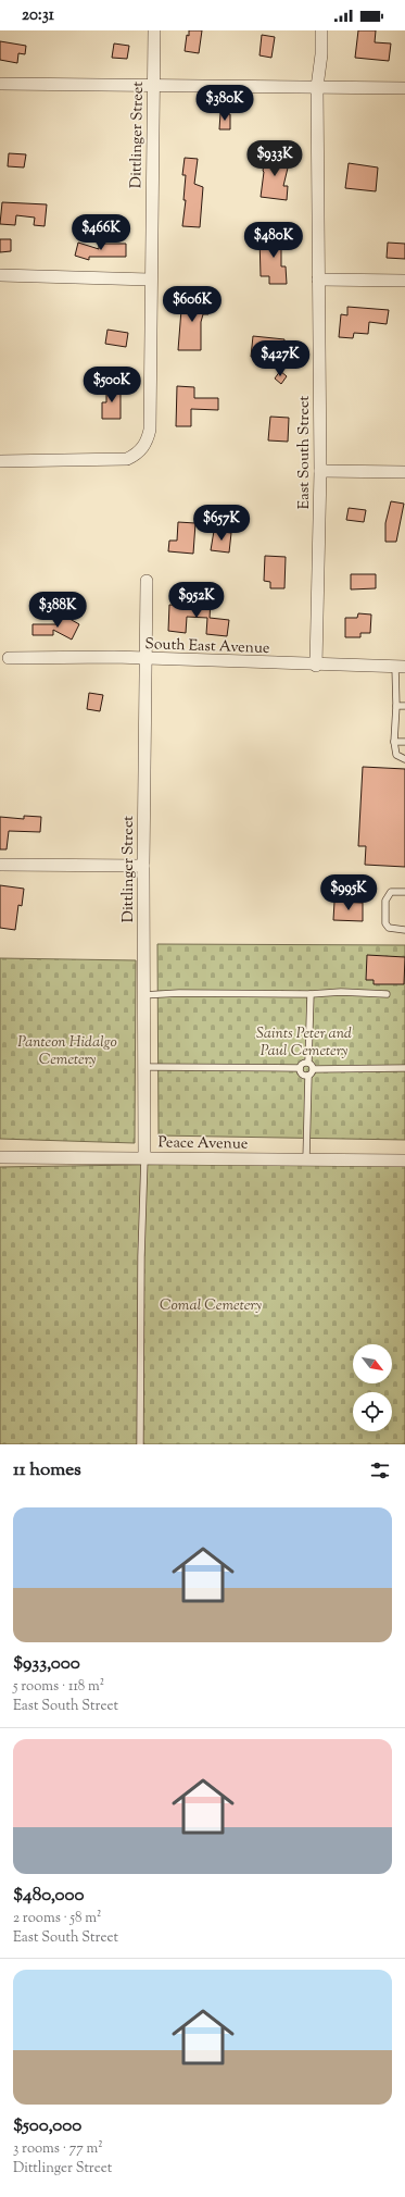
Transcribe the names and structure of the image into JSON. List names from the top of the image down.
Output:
{
  "streets": {
    "street": [
      "Dittlinger Street",
      "East South Street",
      "South East Avenue",
      "Peace Avenue"
    ]
  },
  "crossings": [
    ["Dittlinger Street", "South East Avenue"],
    ["Dittlinger Street", "Peace Avenue"],
    ["East South Street", "South East Avenue"]
  ],
  "parks": ["Saints Peter and Paul Cemetery", "Panteon Hidalgo Cemetery", "Comal Cemetery"],
  "north": "bottom right",
  "page": {
    "status": "20:31",
    "price": [
      "$380K",
      "$933K",
      "$466K",
      "$480K",
      "$606K",
      "$427K",
      "$500K",
      "$657K",
      "$952K",
      "$388K",
      "$995K"
    ],
    "heading": "11 homes",
    "list": [
      {
        "name": "$933,000",
        "note": "5 rooms · 118 m² · East South Street"
      },
      {
        "name": "$480,000",
        "note": "2 rooms · 58 m² · East South Street"
      },
      {
        "name": "$500,000",
        "note": "3 rooms · 77 m² · Dittlinger Street"
      }
    ]
  }
}
